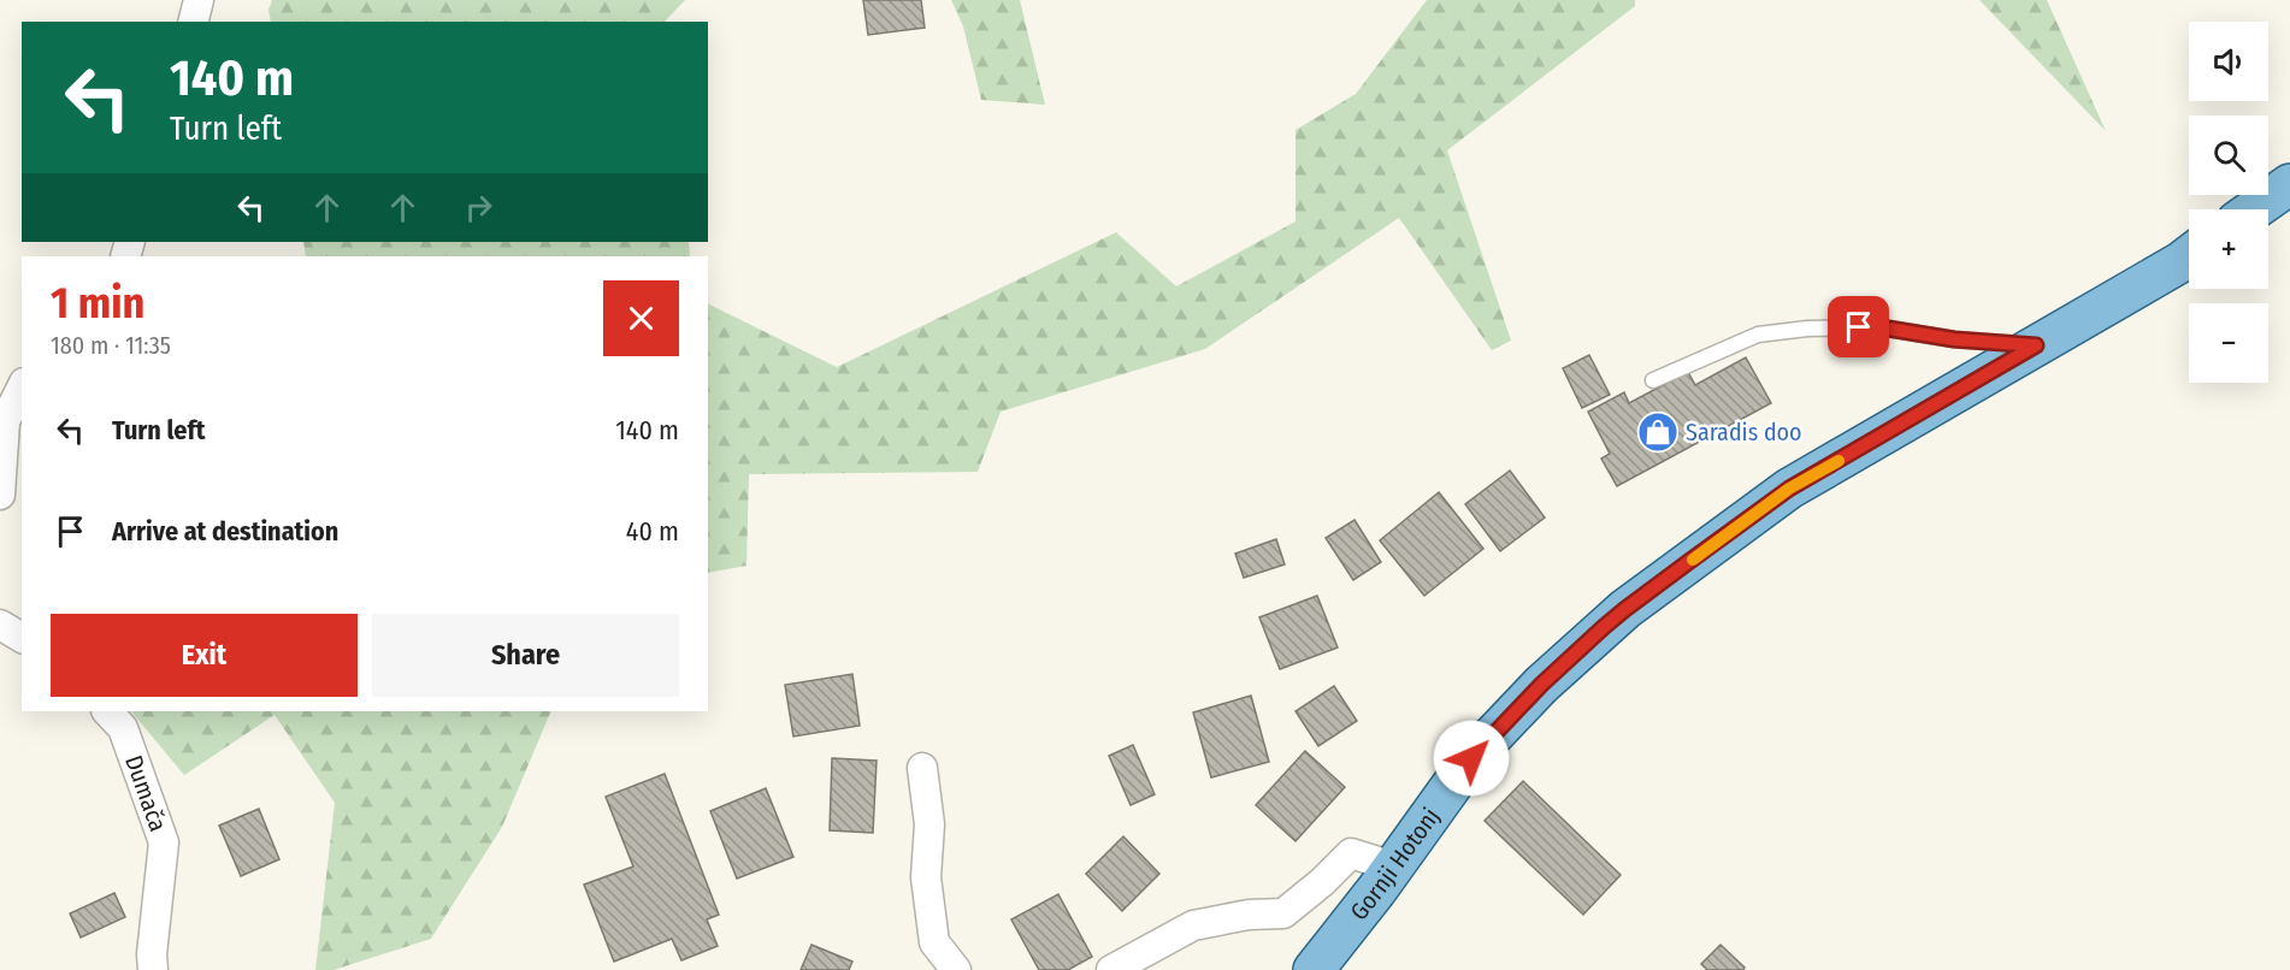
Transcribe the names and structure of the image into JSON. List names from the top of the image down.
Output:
{
  "streets": {
    "main road": ["Gornji Hotonj"],
    "street": ["Dumača"]
  },
  "places": {
    "shop": ["Saradis doo"]
  },
  "page": {
    "map_buttons": ["+", "−"],
    "turn": ["140 m", "Turn left"],
    "heading": ["1 min", "180 m · 11:35"],
    "list": [
      {
        "name": "Turn left",
        "value": "140 m"
      },
      {
        "name": "Arrive at destination",
        "value": "40 m"
      }
    ],
    "buttons": ["Exit", "Share"]
  }
}
